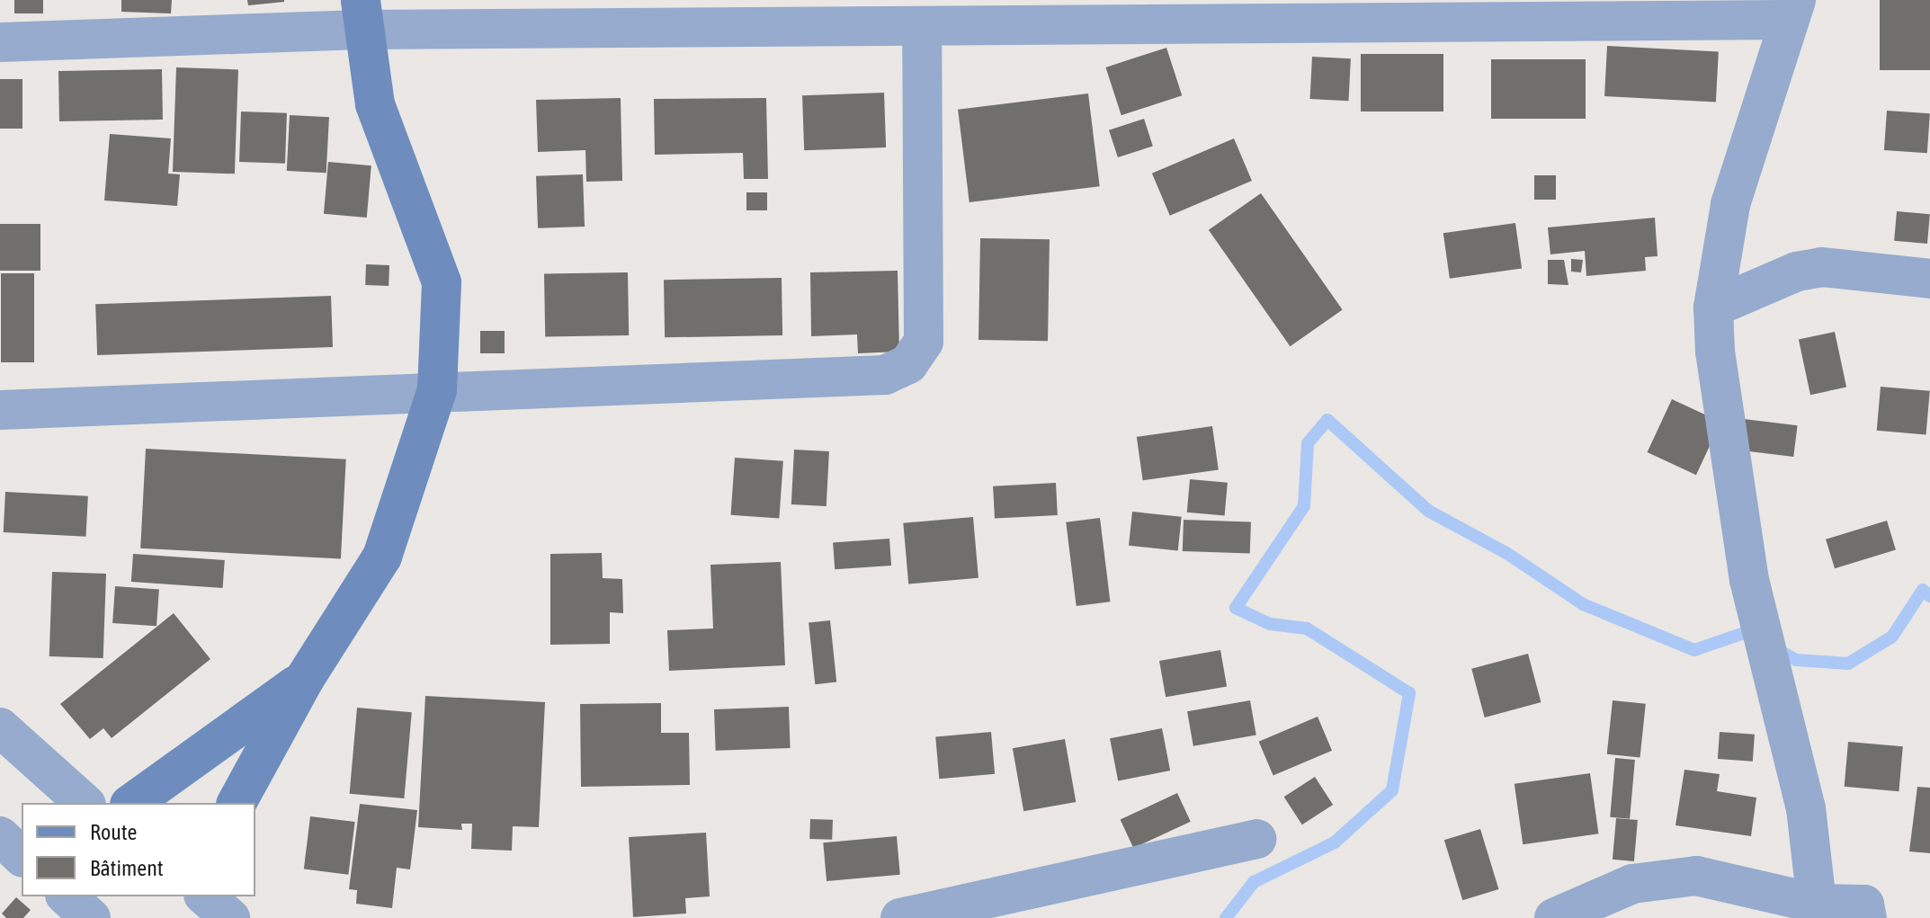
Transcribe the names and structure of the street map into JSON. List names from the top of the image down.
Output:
{
  "legend": ["Route", "Bâtiment"]
}
